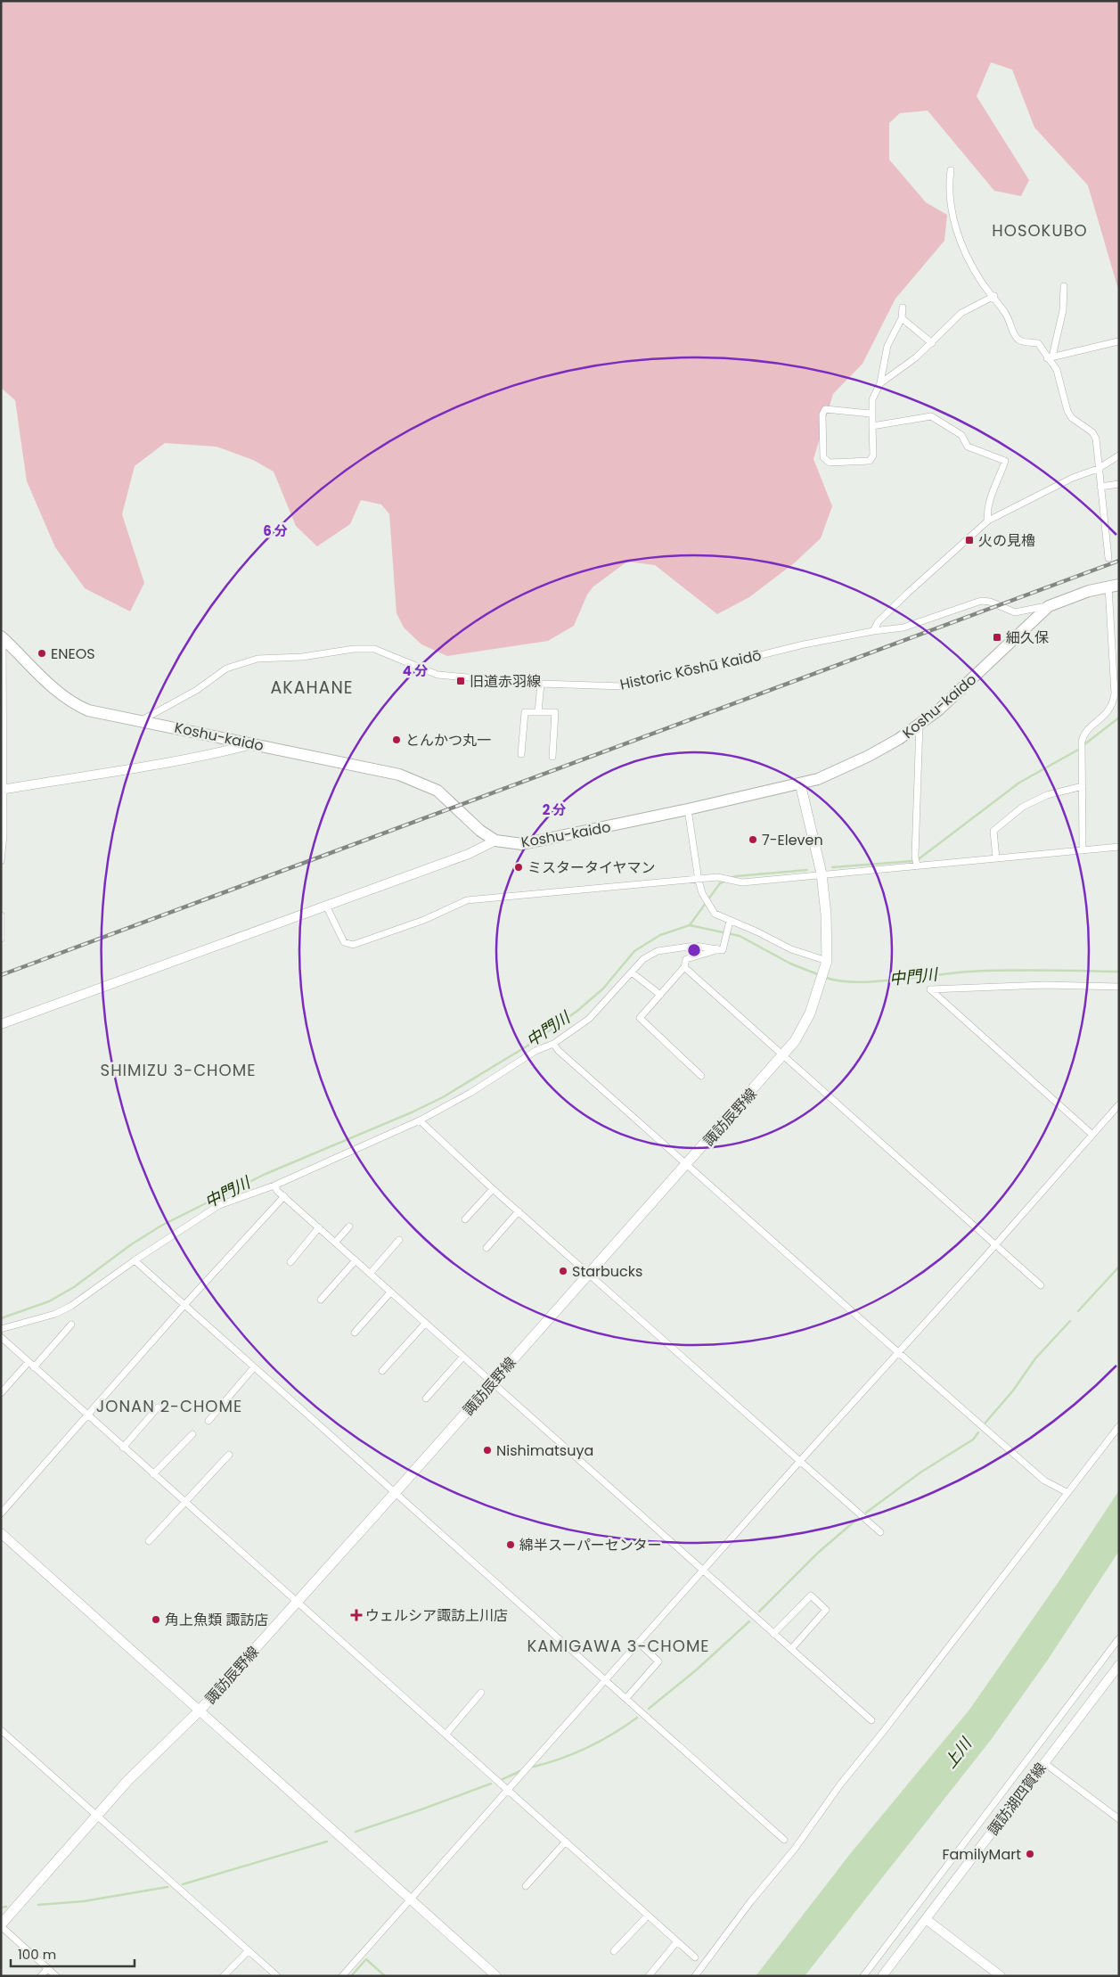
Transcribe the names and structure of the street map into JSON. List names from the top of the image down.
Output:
{
  "streets": {
    "highway": ["Koshu-kaido"],
    "main road": ["諏訪辰野線"],
    "street": ["Historic Kōshū Kaidō", "諏訪湖四賀線"]
  },
  "crossings": [
    ["Historic Kōshū Kaidō", "Koshu-kaido"],
    ["Koshu-kaido", "諏訪辰野線"]
  ],
  "districts": [
    "HOSOKUBO",
    "AKAHANE",
    "SHIMIZU 3-CHOME",
    "JONAN 2-CHOME",
    "KAMIGAWA 3-CHOME"
  ],
  "water": ["中門川", "上川"],
  "places": {
    "transit": ["火の見櫓", "細久保", "旧道赤羽線"],
    "other": [
      "ENEOS",
      "とんかつ丸一",
      "7-Eleven",
      "ミスタータイヤマン",
      "Starbucks",
      "Nishimatsuya",
      "綿半スーパーセンター",
      "角上魚類 諏訪店",
      "FamilyMart"
    ],
    "health": ["ウェルシア諏訪上川店"]
  },
  "scale_bar": "100 m",
  "rings": ["6 分", "4 分", "2 分"]
}
